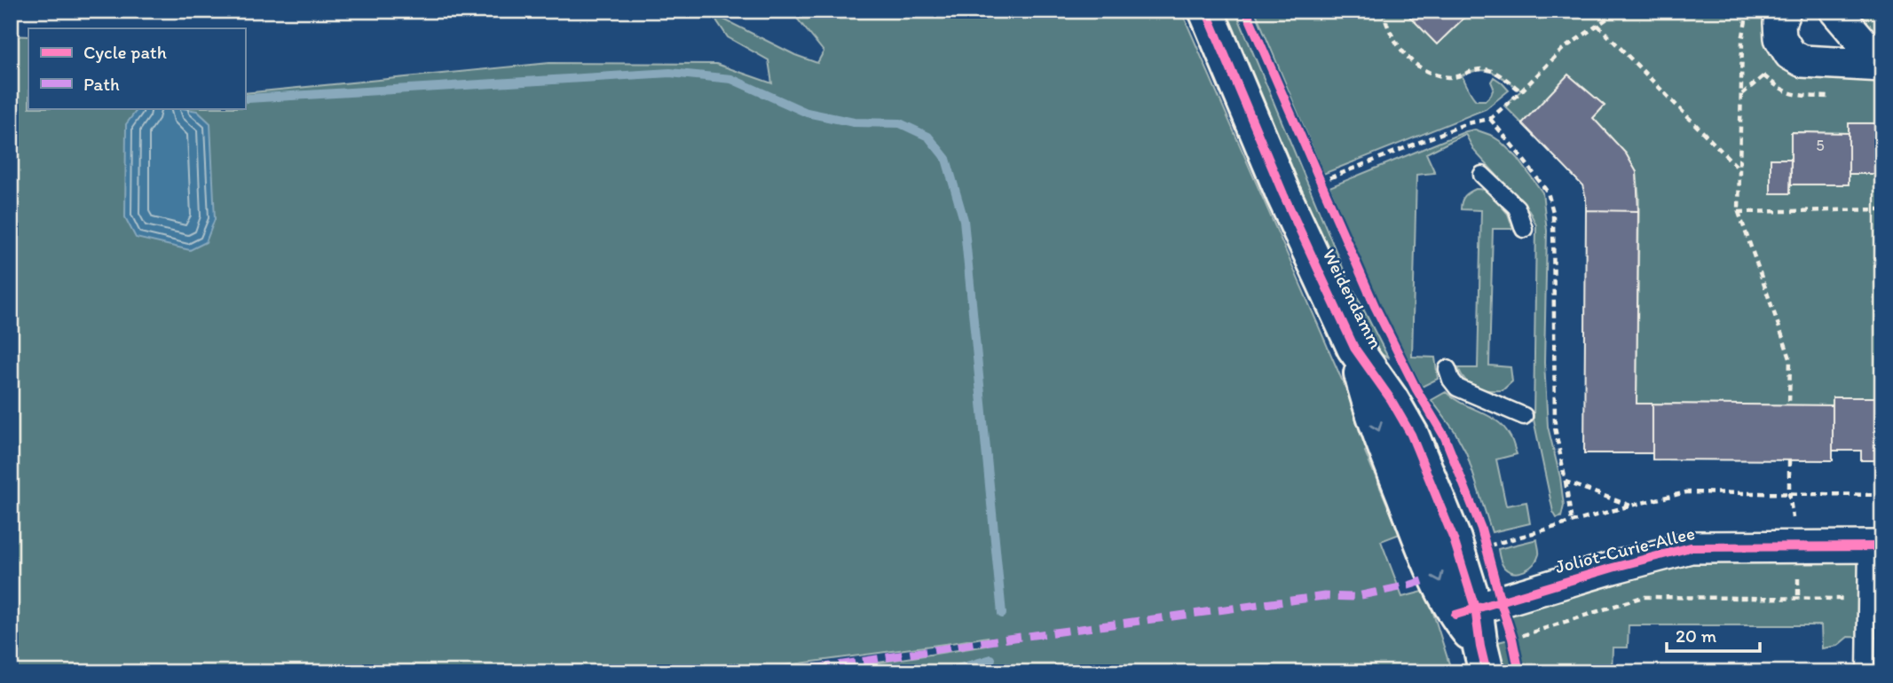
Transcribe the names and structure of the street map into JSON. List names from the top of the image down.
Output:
{
  "streets": {
    "street": ["Weidendamm", "Joliot-Curie-Allee"]
  },
  "crossings": [
    ["Weidendamm", "Joliot-Curie-Allee"]
  ],
  "house_numbers": ["5"],
  "legend": ["Cycle path", "Path"],
  "scale_bar": "20 m"
}
